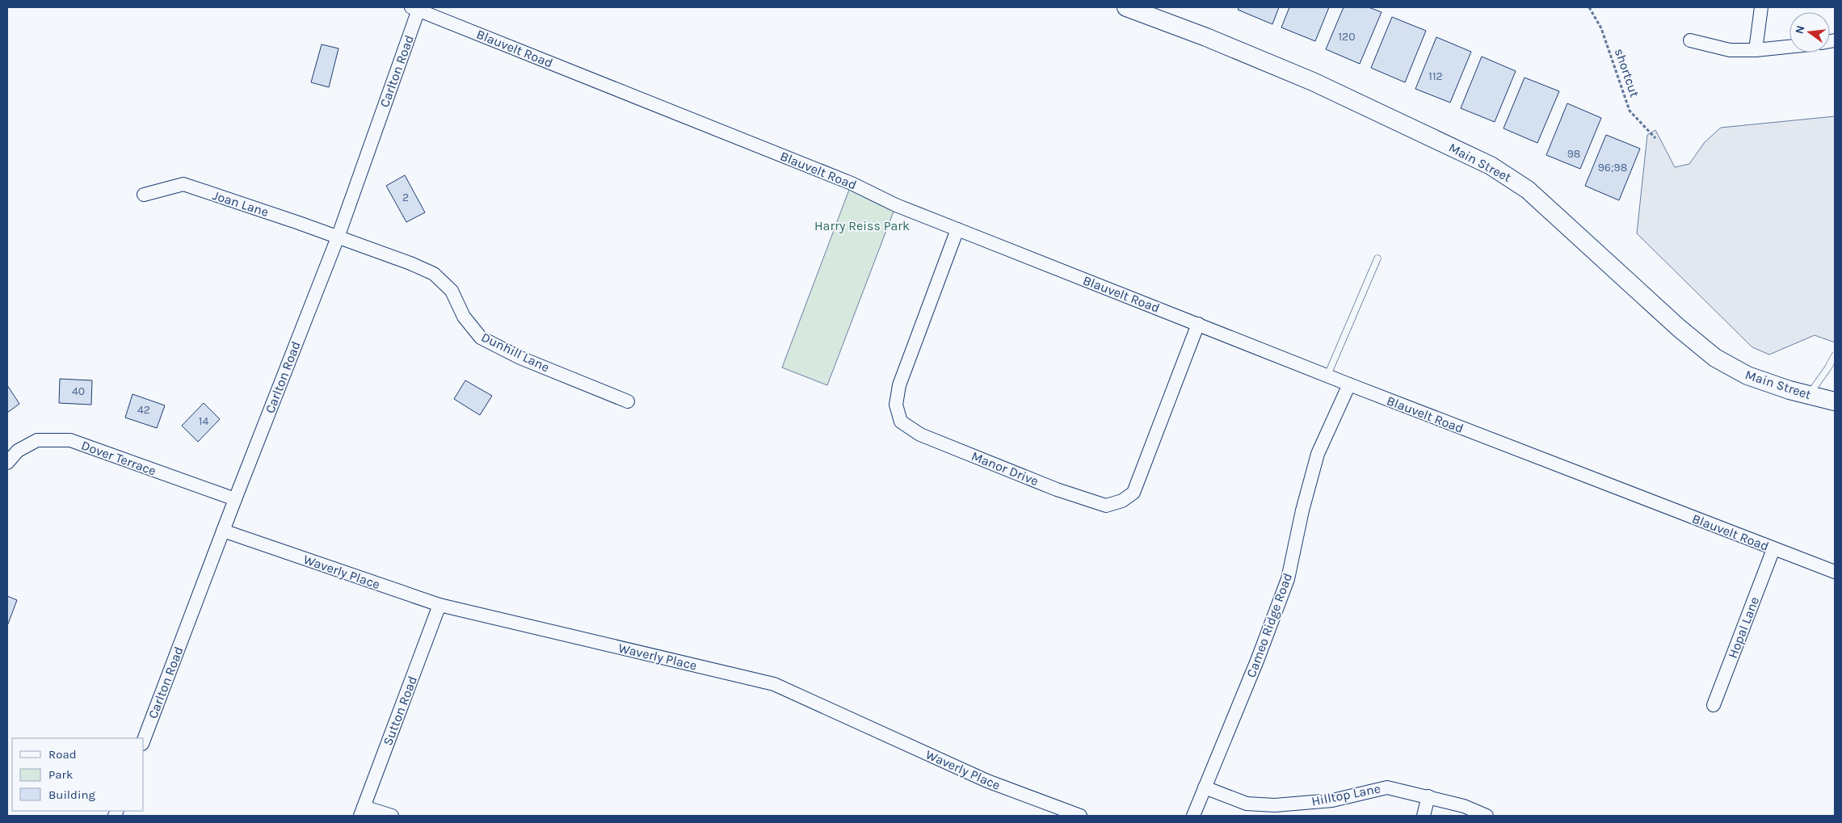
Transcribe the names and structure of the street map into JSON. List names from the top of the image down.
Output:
{
  "streets": {
    "main road": ["Main Street"],
    "street": [
      "Blauvelt Road",
      "Carlton Road",
      "Joan Lane",
      "Dunhill Lane",
      "Dover Terrace",
      "Manor Drive",
      "Waverly Place",
      "Cameo Ridge Road",
      "Hopal Lane",
      "Sutton Road",
      "Hilltop Lane"
    ],
    "path": ["shortcut"]
  },
  "crossings": [
    ["Blauvelt Road", "Carlton Road"],
    ["Blauvelt Road", "Manor Drive"],
    ["Blauvelt Road", "Cameo Ridge Road"],
    ["Blauvelt Road", "Hopal Lane"],
    ["Carlton Road", "Joan Lane"],
    ["Carlton Road", "Dunhill Lane"],
    ["Carlton Road", "Dover Terrace"],
    ["Carlton Road", "Waverly Place"],
    ["Joan Lane", "Dunhill Lane"],
    ["Waverly Place", "Sutton Road"],
    ["Cameo Ridge Road", "Hilltop Lane"]
  ],
  "parks": ["Harry Reiss Park"],
  "house_numbers": [
    "120",
    "112",
    "98",
    "96;98",
    "2",
    "40",
    "42",
    "14"
  ],
  "legend": ["Road", "Park", "Building"],
  "north": "left"
}
